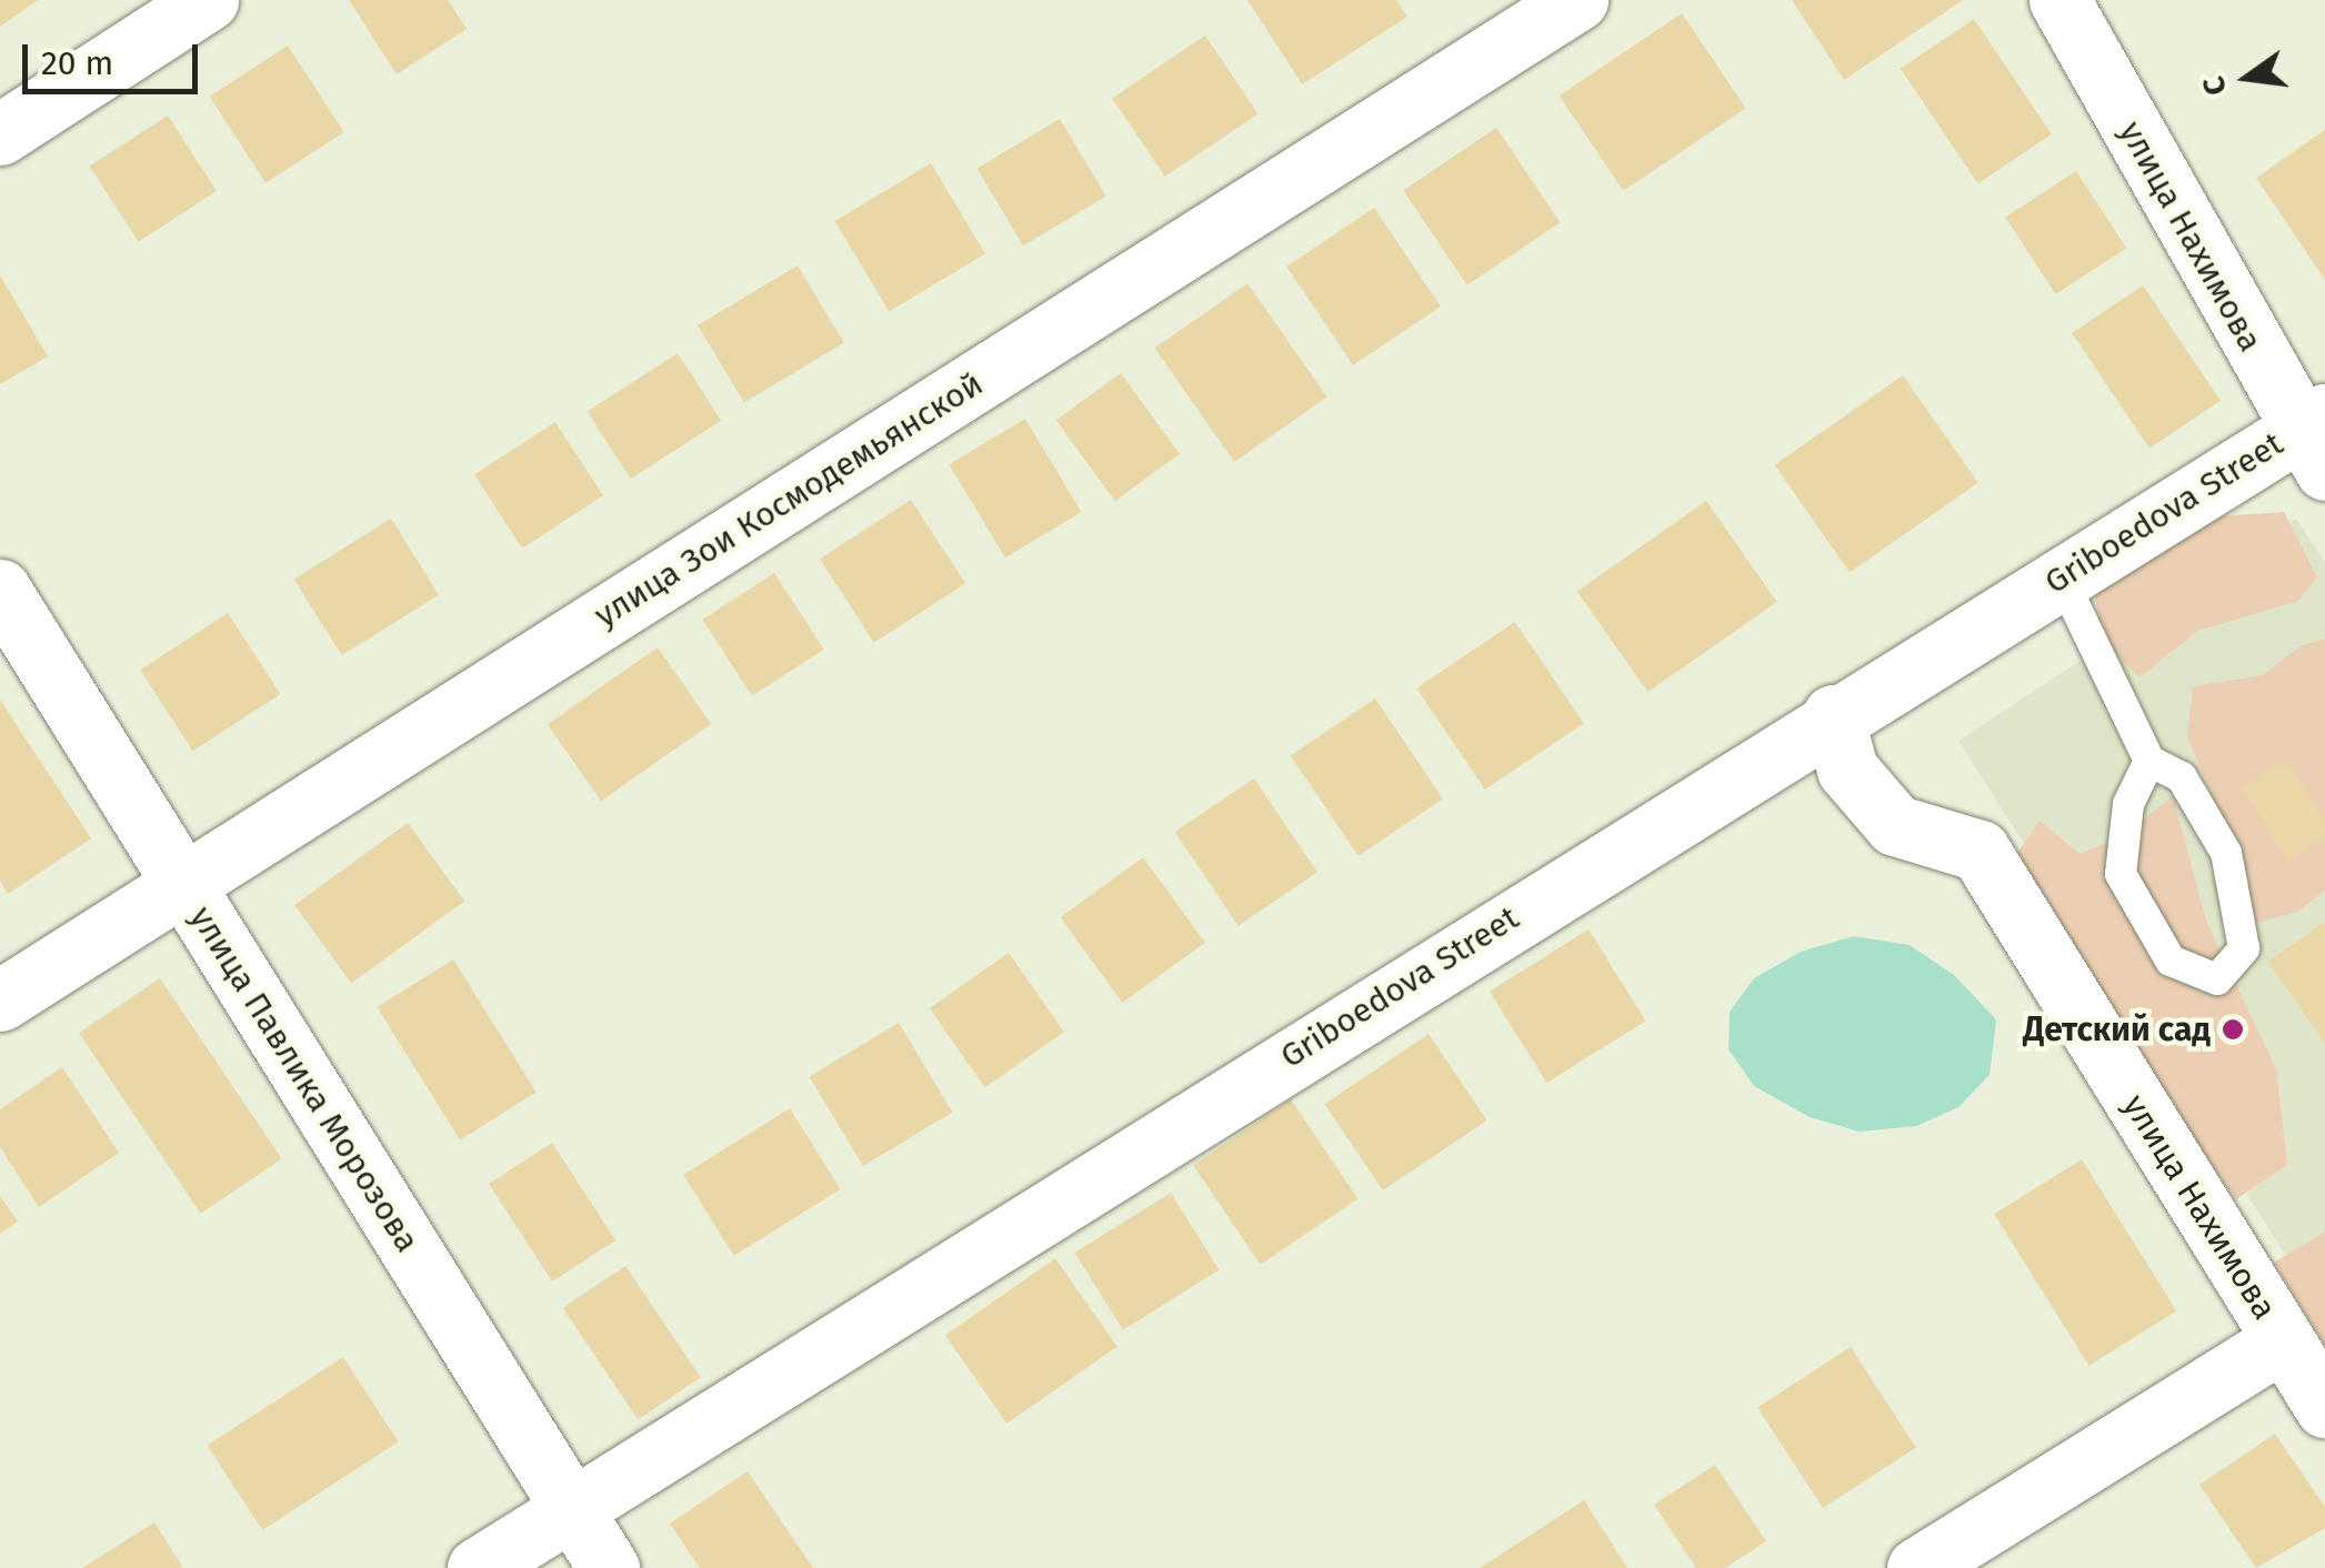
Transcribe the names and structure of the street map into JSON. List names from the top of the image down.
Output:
{
  "streets": {
    "street": [
      "улица Нахимова",
      "улица Зои Космодемьянской",
      "Griboedova Street",
      "улица Павлика Морозова"
    ]
  },
  "crossings": [
    ["улица Нахимова", "Griboedova Street"],
    ["улица Зои Космодемьянской", "улица Павлика Морозова"],
    ["Griboedova Street", "улица Павлика Морозова"]
  ],
  "places": ["Детский сад"],
  "scale_bar": "20 m",
  "north": "left"
}
